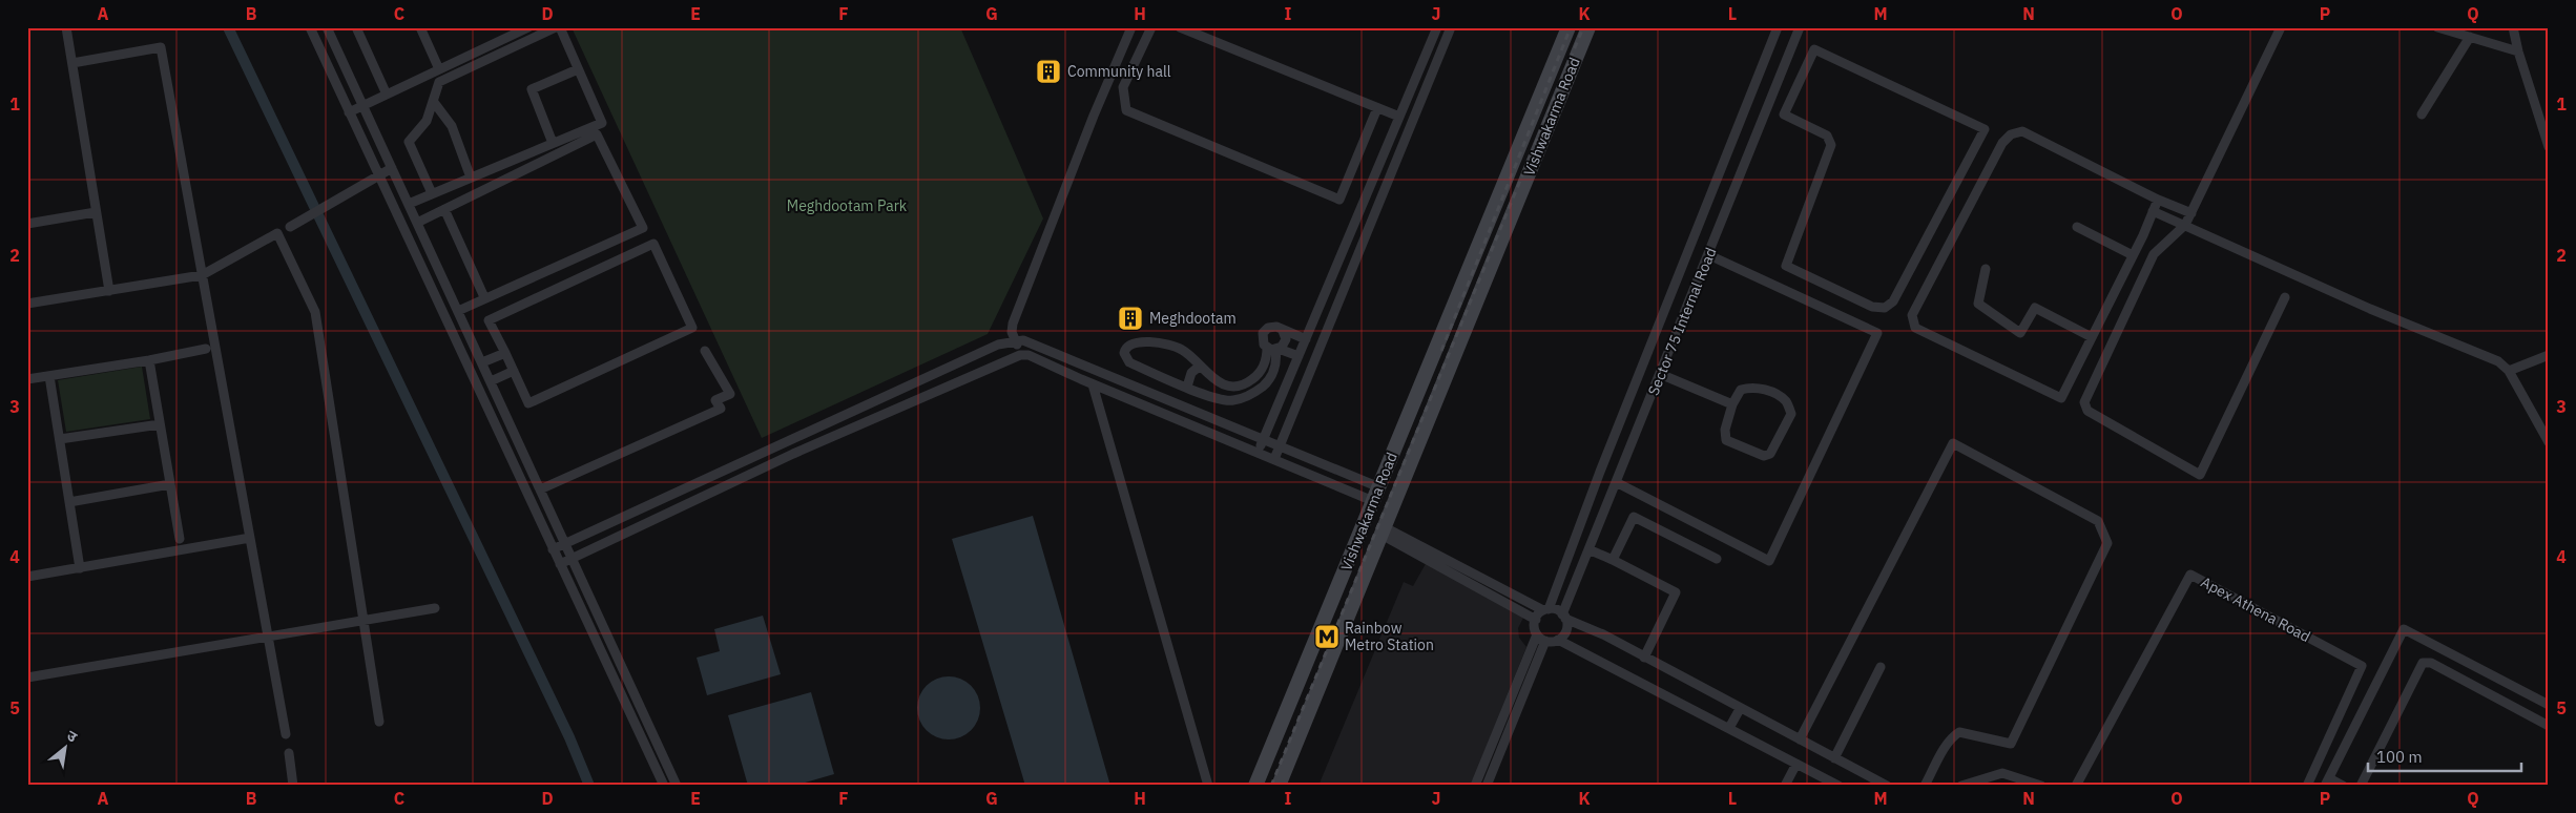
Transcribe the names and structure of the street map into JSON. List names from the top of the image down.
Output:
{
  "streets": {
    "main road": ["Vishwakarma Road"],
    "street": ["Sector 75 Internal Road", "Apex Athena Road"]
  },
  "parks": ["Meghdootam Park"],
  "places": {
    "building": ["Community hall", "Meghdootam"],
    "metro station": ["Rainbow Metro Station"]
  },
  "scale_bar": "100 m",
  "north": "top right",
  "grid": {
    "columns": [
      "A",
      "B",
      "C",
      "D",
      "E",
      "F",
      "G",
      "H",
      "I",
      "J",
      "K",
      "L",
      "M",
      "N",
      "O",
      "P",
      "Q"
    ],
    "rows": [
      "1",
      "2",
      "3",
      "4",
      "5"
    ]
  }
}
